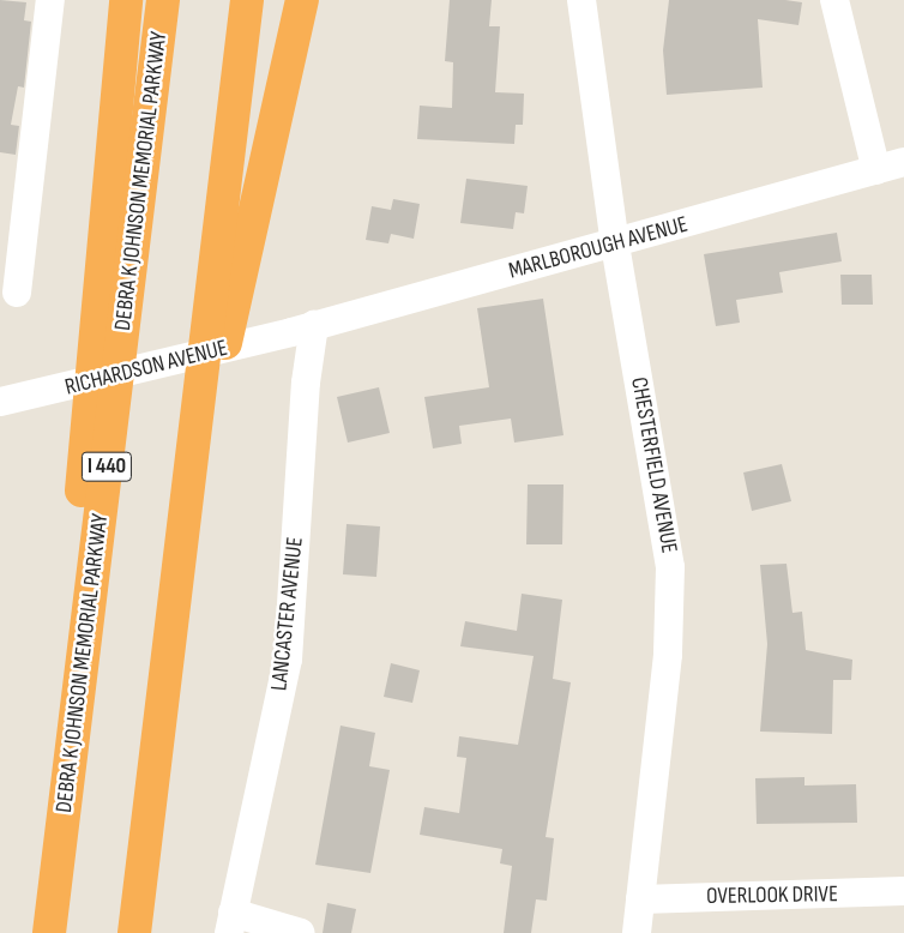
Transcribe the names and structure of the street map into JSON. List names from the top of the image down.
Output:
{
  "streets": {
    "highway": ["DEBRA K JOHNSON MEMORIAL PARKWAY", "I 440"],
    "street": [
      "MARLBOROUGH AVENUE",
      "RICHARDSON AVENUE",
      "CHESTERFIELD AVENUE",
      "LANCASTER AVENUE",
      "OVERLOOK DRIVE"
    ]
  },
  "crossings": [
    ["MARLBOROUGH AVENUE", "RICHARDSON AVENUE"],
    ["MARLBOROUGH AVENUE", "CHESTERFIELD AVENUE"],
    ["MARLBOROUGH AVENUE", "LANCASTER AVENUE"],
    ["RICHARDSON AVENUE", "LANCASTER AVENUE"],
    ["CHESTERFIELD AVENUE", "OVERLOOK DRIVE"]
  ]
}
